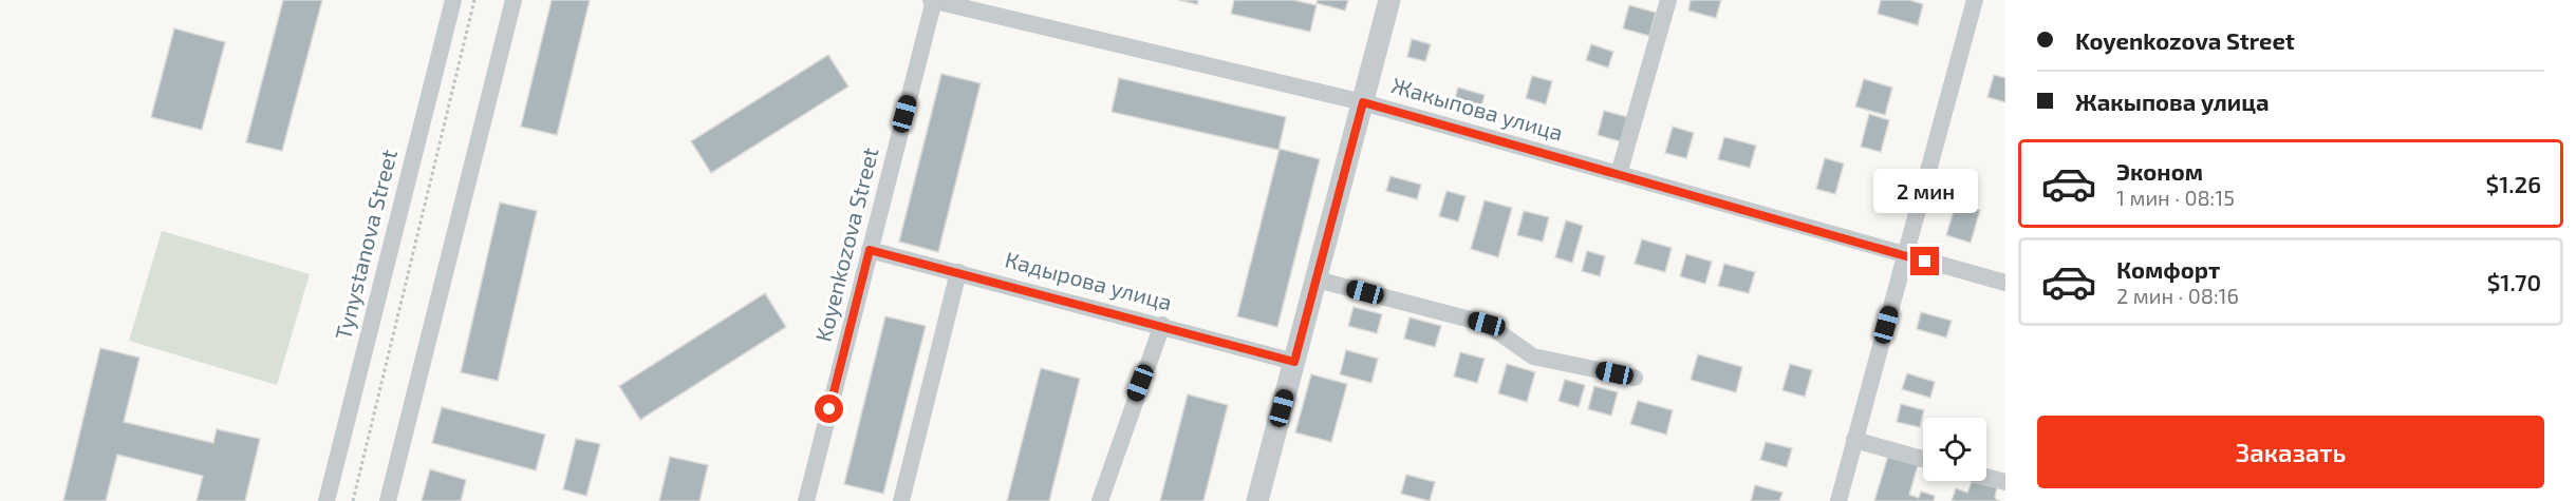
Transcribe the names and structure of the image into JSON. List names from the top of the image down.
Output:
{
  "streets": {
    "street": [
      "Жакыпова улица",
      "Tynystanova Street",
      "Koyenkozova Street",
      "Кадырова улица"
    ]
  },
  "crossings": [
    ["Жакыпова улица", "Koyenkozova Street"],
    ["Koyenkozova Street", "Кадырова улица"]
  ],
  "page": {
    "banner": ["Koyenkozova Street", "Жакыпова улица"],
    "list": [
      {
        "name": "Эконом",
        "note": "1 мин · 08:15",
        "value": "$1.26"
      },
      {
        "name": "Комфорт",
        "note": "2 мин · 08:16",
        "value": "$1.70"
      }
    ],
    "bubble": "2 мин",
    "buttons": "Заказать"
  }
}
